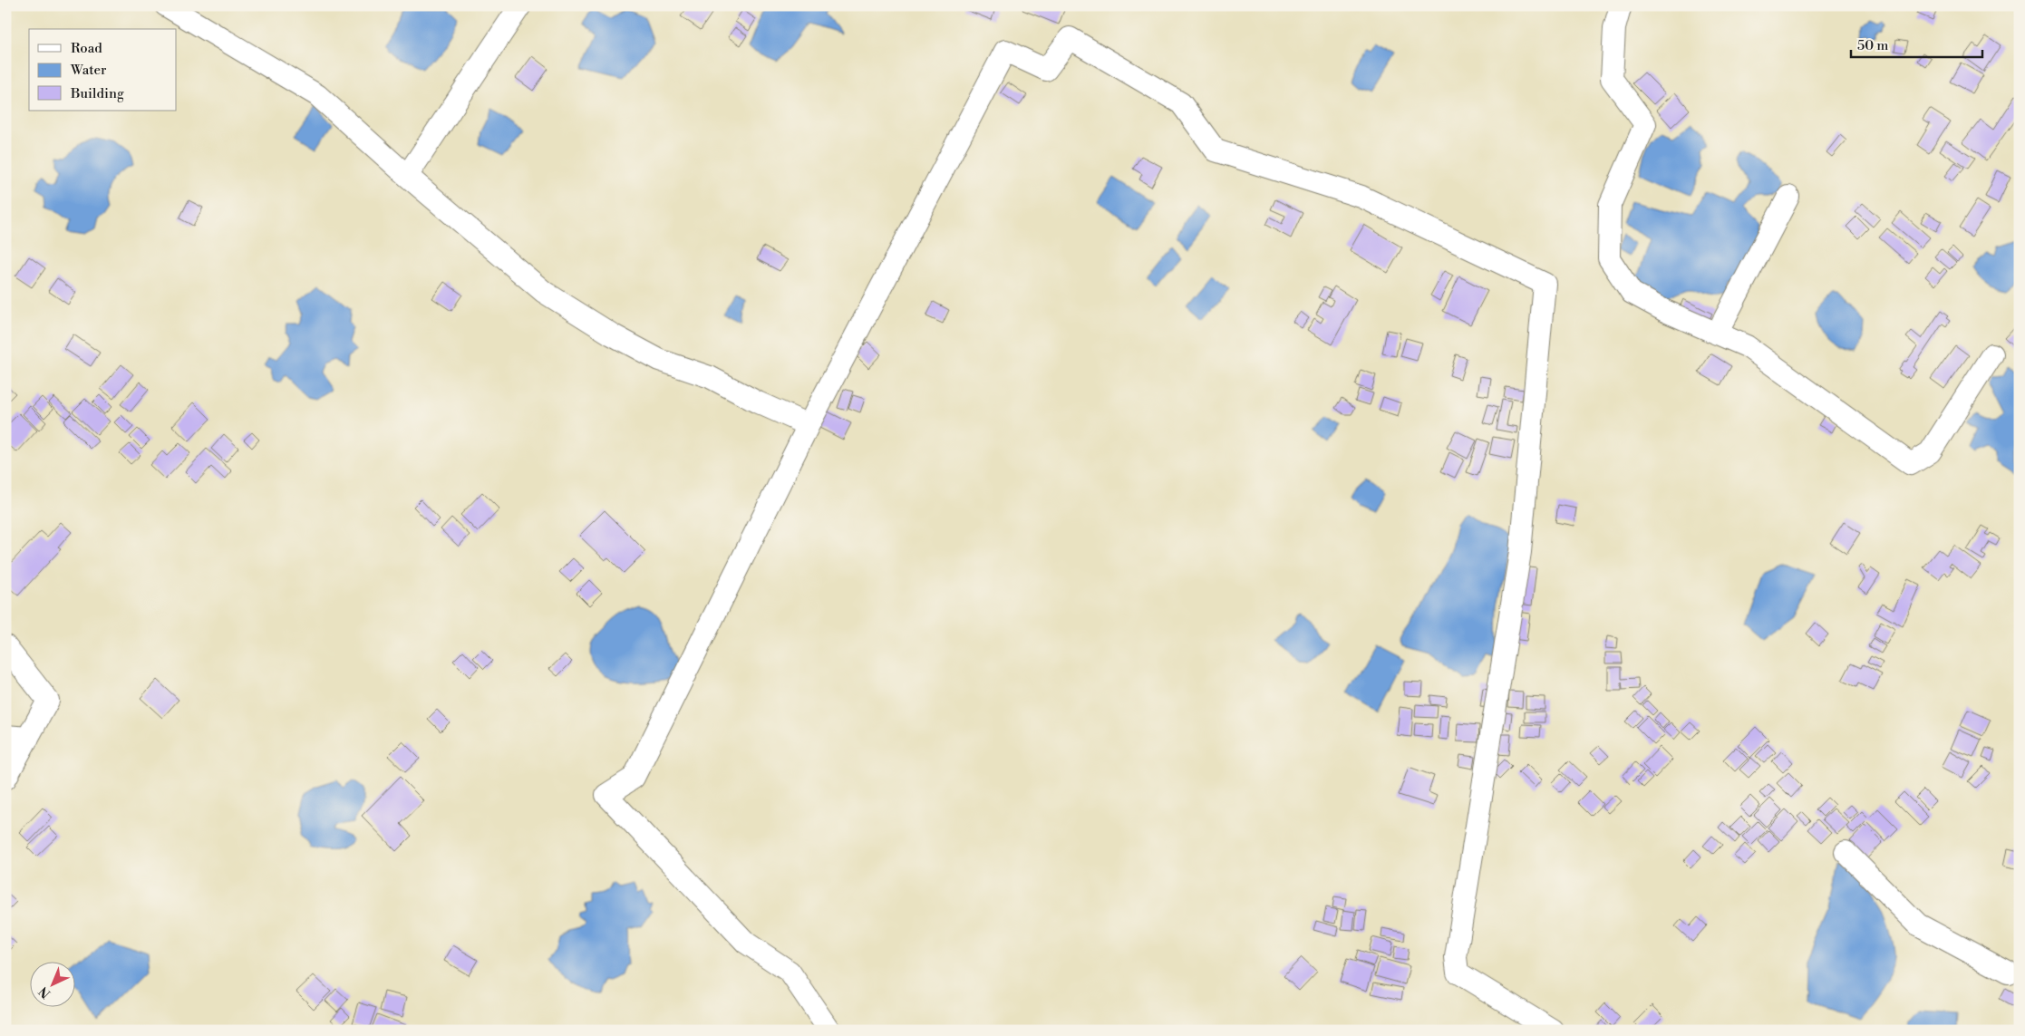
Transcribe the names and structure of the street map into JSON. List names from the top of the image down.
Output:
{
  "legend": ["Road", "Water", "Building"],
  "scale_bar": "50 m",
  "north": "bottom left"
}
